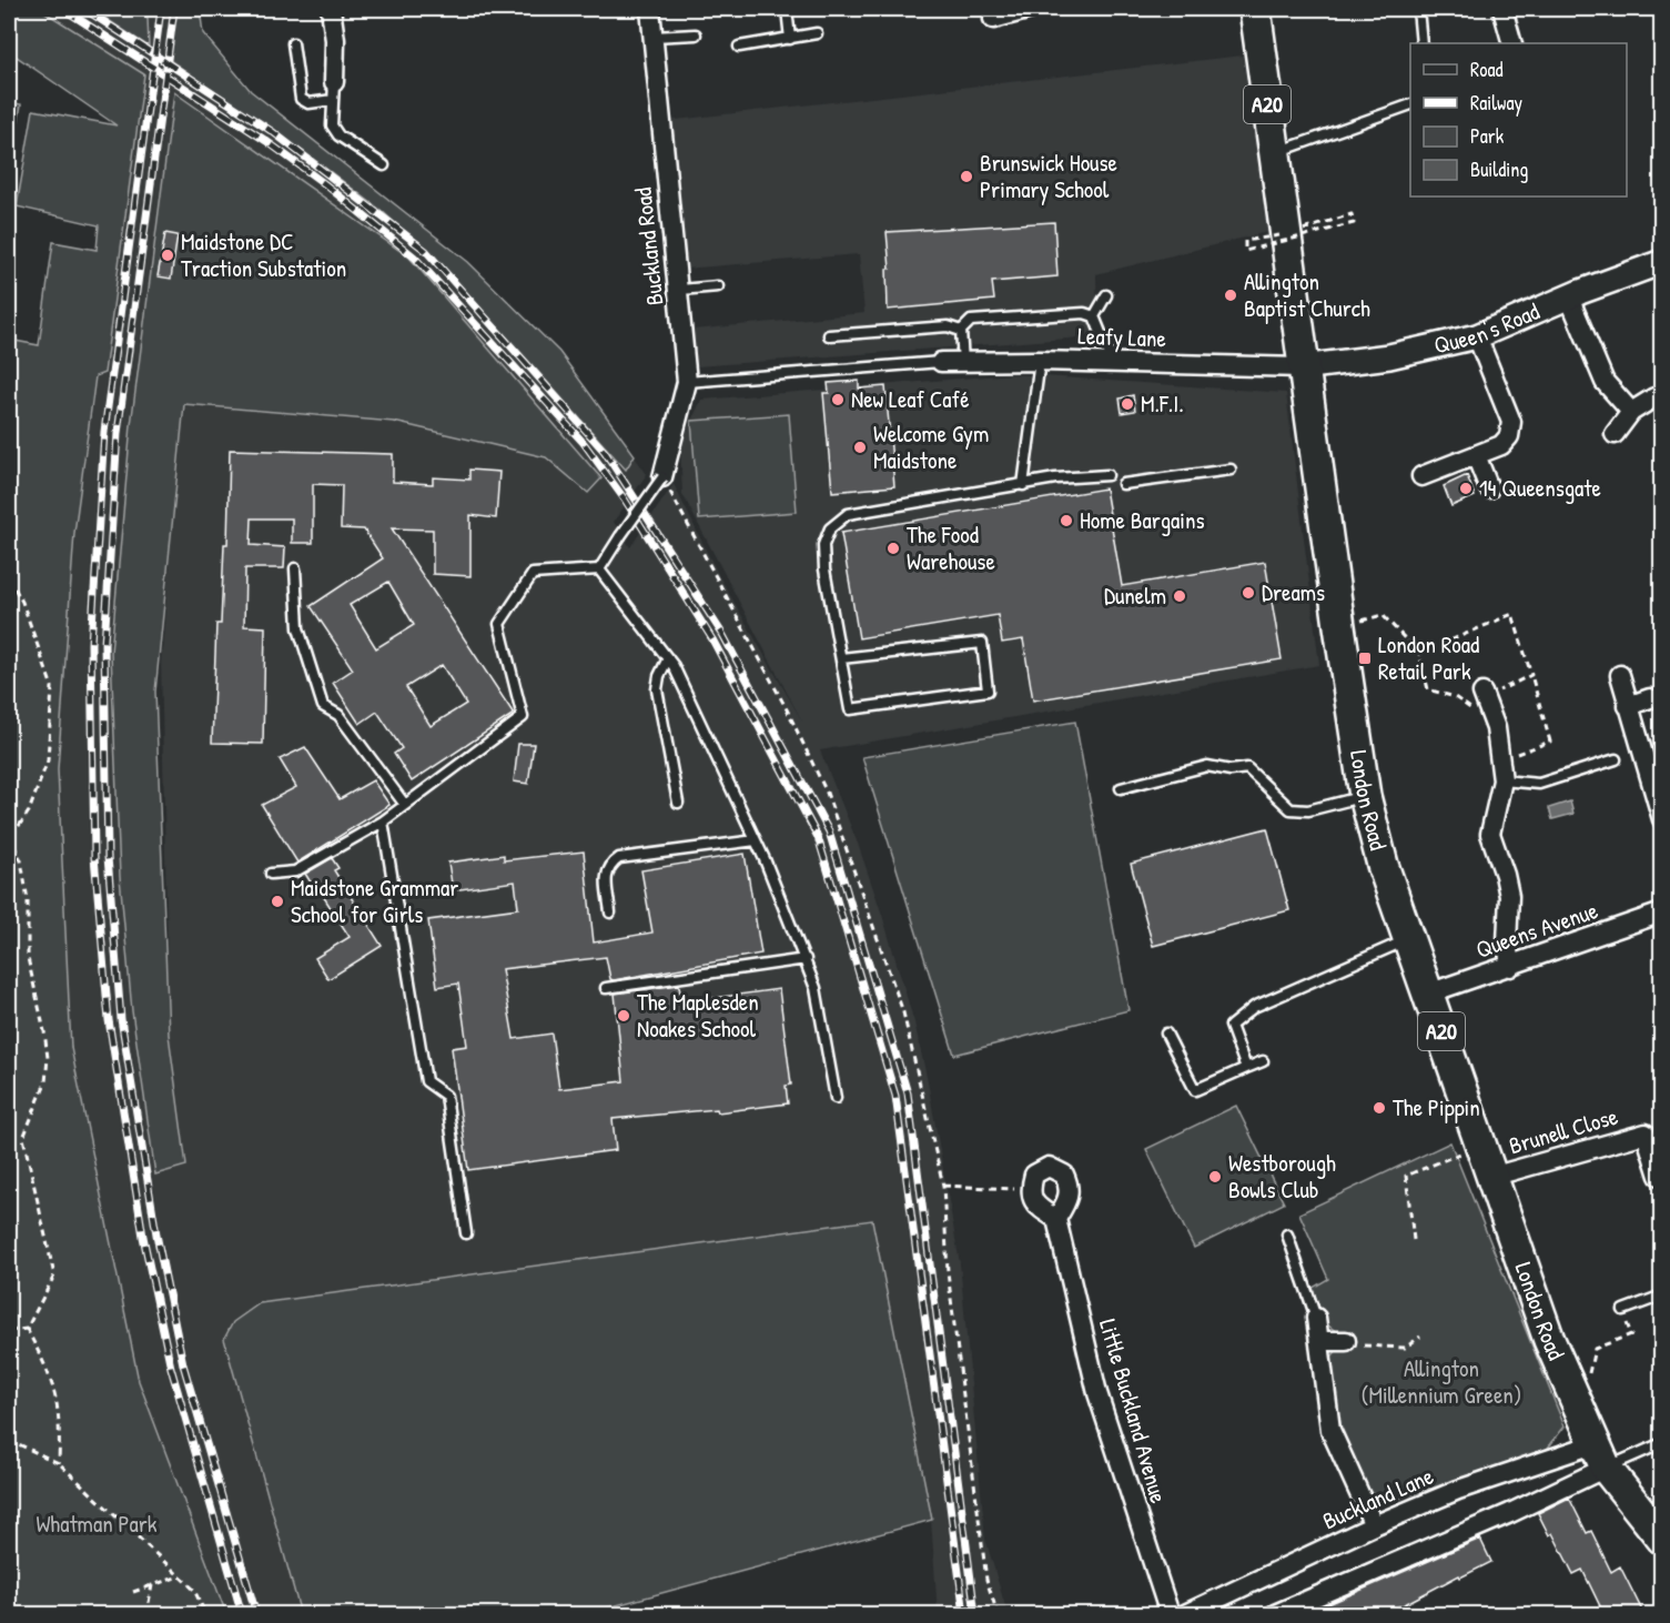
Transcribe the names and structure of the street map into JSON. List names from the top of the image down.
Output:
{
  "streets": {
    "main road": ["A20", "London Road"],
    "street": [
      "Buckland Road",
      "Queen's Road",
      "Leafy Lane",
      "Queens Avenue",
      "Brunell Close",
      "Little Buckland Avenue",
      "Buckland Lane"
    ]
  },
  "crossings": [
    ["Queen's Road", "Leafy Lane"],
    ["Queen's Road", "London Road"],
    ["Leafy Lane", "London Road"],
    ["London Road", "Queens Avenue"],
    ["London Road", "Brunell Close"],
    ["London Road", "Buckland Lane"]
  ],
  "parks": ["Allington (Millennium Green)", "Whatman Park"],
  "places": {
    "other": [
      "Brunswick House Primary School",
      "Maidstone DC Traction Substation",
      "Allington Baptist Church",
      "New Leaf Café",
      "M.F.I.",
      "Welcome Gym Maidstone",
      "14 Queensgate",
      "Home Bargains",
      "The Food Warehouse",
      "Dreams",
      "Dunelm",
      "Maidstone Grammar School for Girls",
      "The Maplesden Noakes School",
      "The Pippin",
      "Westborough Bowls Club"
    ],
    "transit": ["London Road Retail Park"]
  },
  "legend": [
    "Road",
    "Railway",
    "Park",
    "Building"
  ]
}
